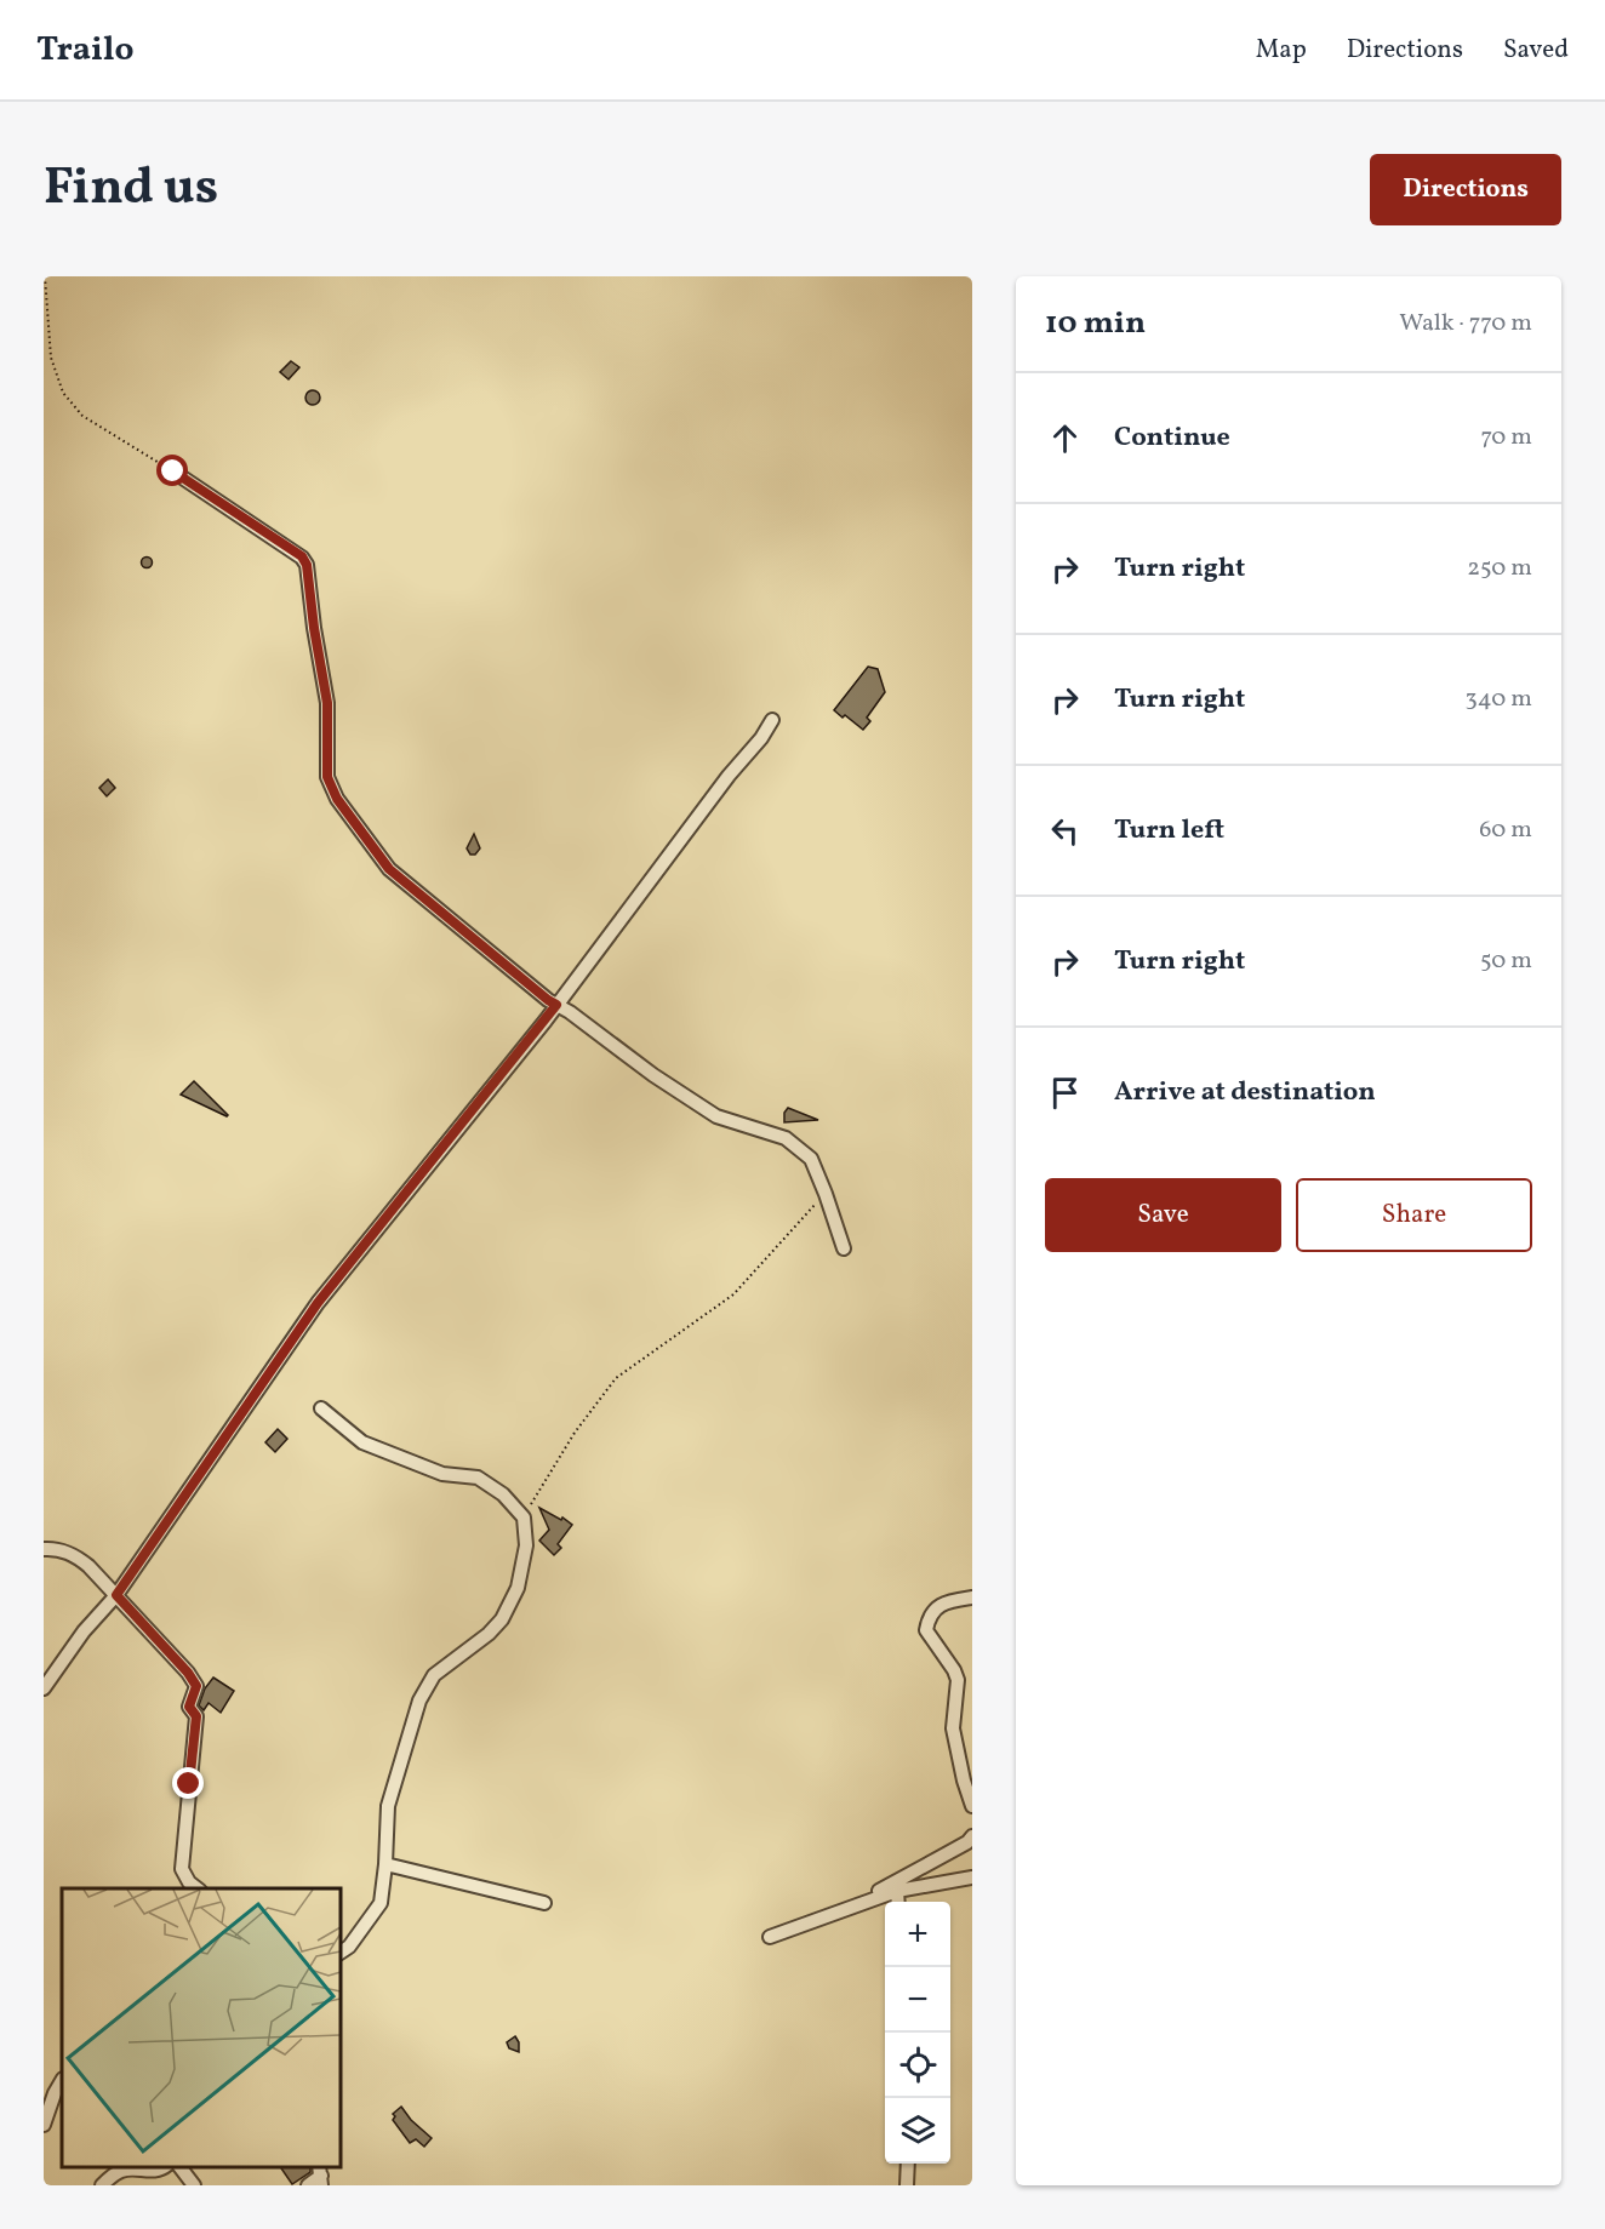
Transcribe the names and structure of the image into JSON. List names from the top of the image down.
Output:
{
  "page": {
    "header": "Trailo",
    "nav": ["Map", "Directions", "Saved"],
    "title": "Find us",
    "buttons": [
      "Directions",
      ["Save", "Share"]
    ],
    "heading": ["10 min", "Walk · 770 m"],
    "list": [
      ["Continue", "70 m"],
      ["Turn right", "250 m"],
      ["Turn right", "340 m"],
      ["Turn left", "60 m"],
      ["Turn right", "50 m"],
      "Arrive at destination"
    ],
    "map_buttons": ["+", "−"]
  }
}
